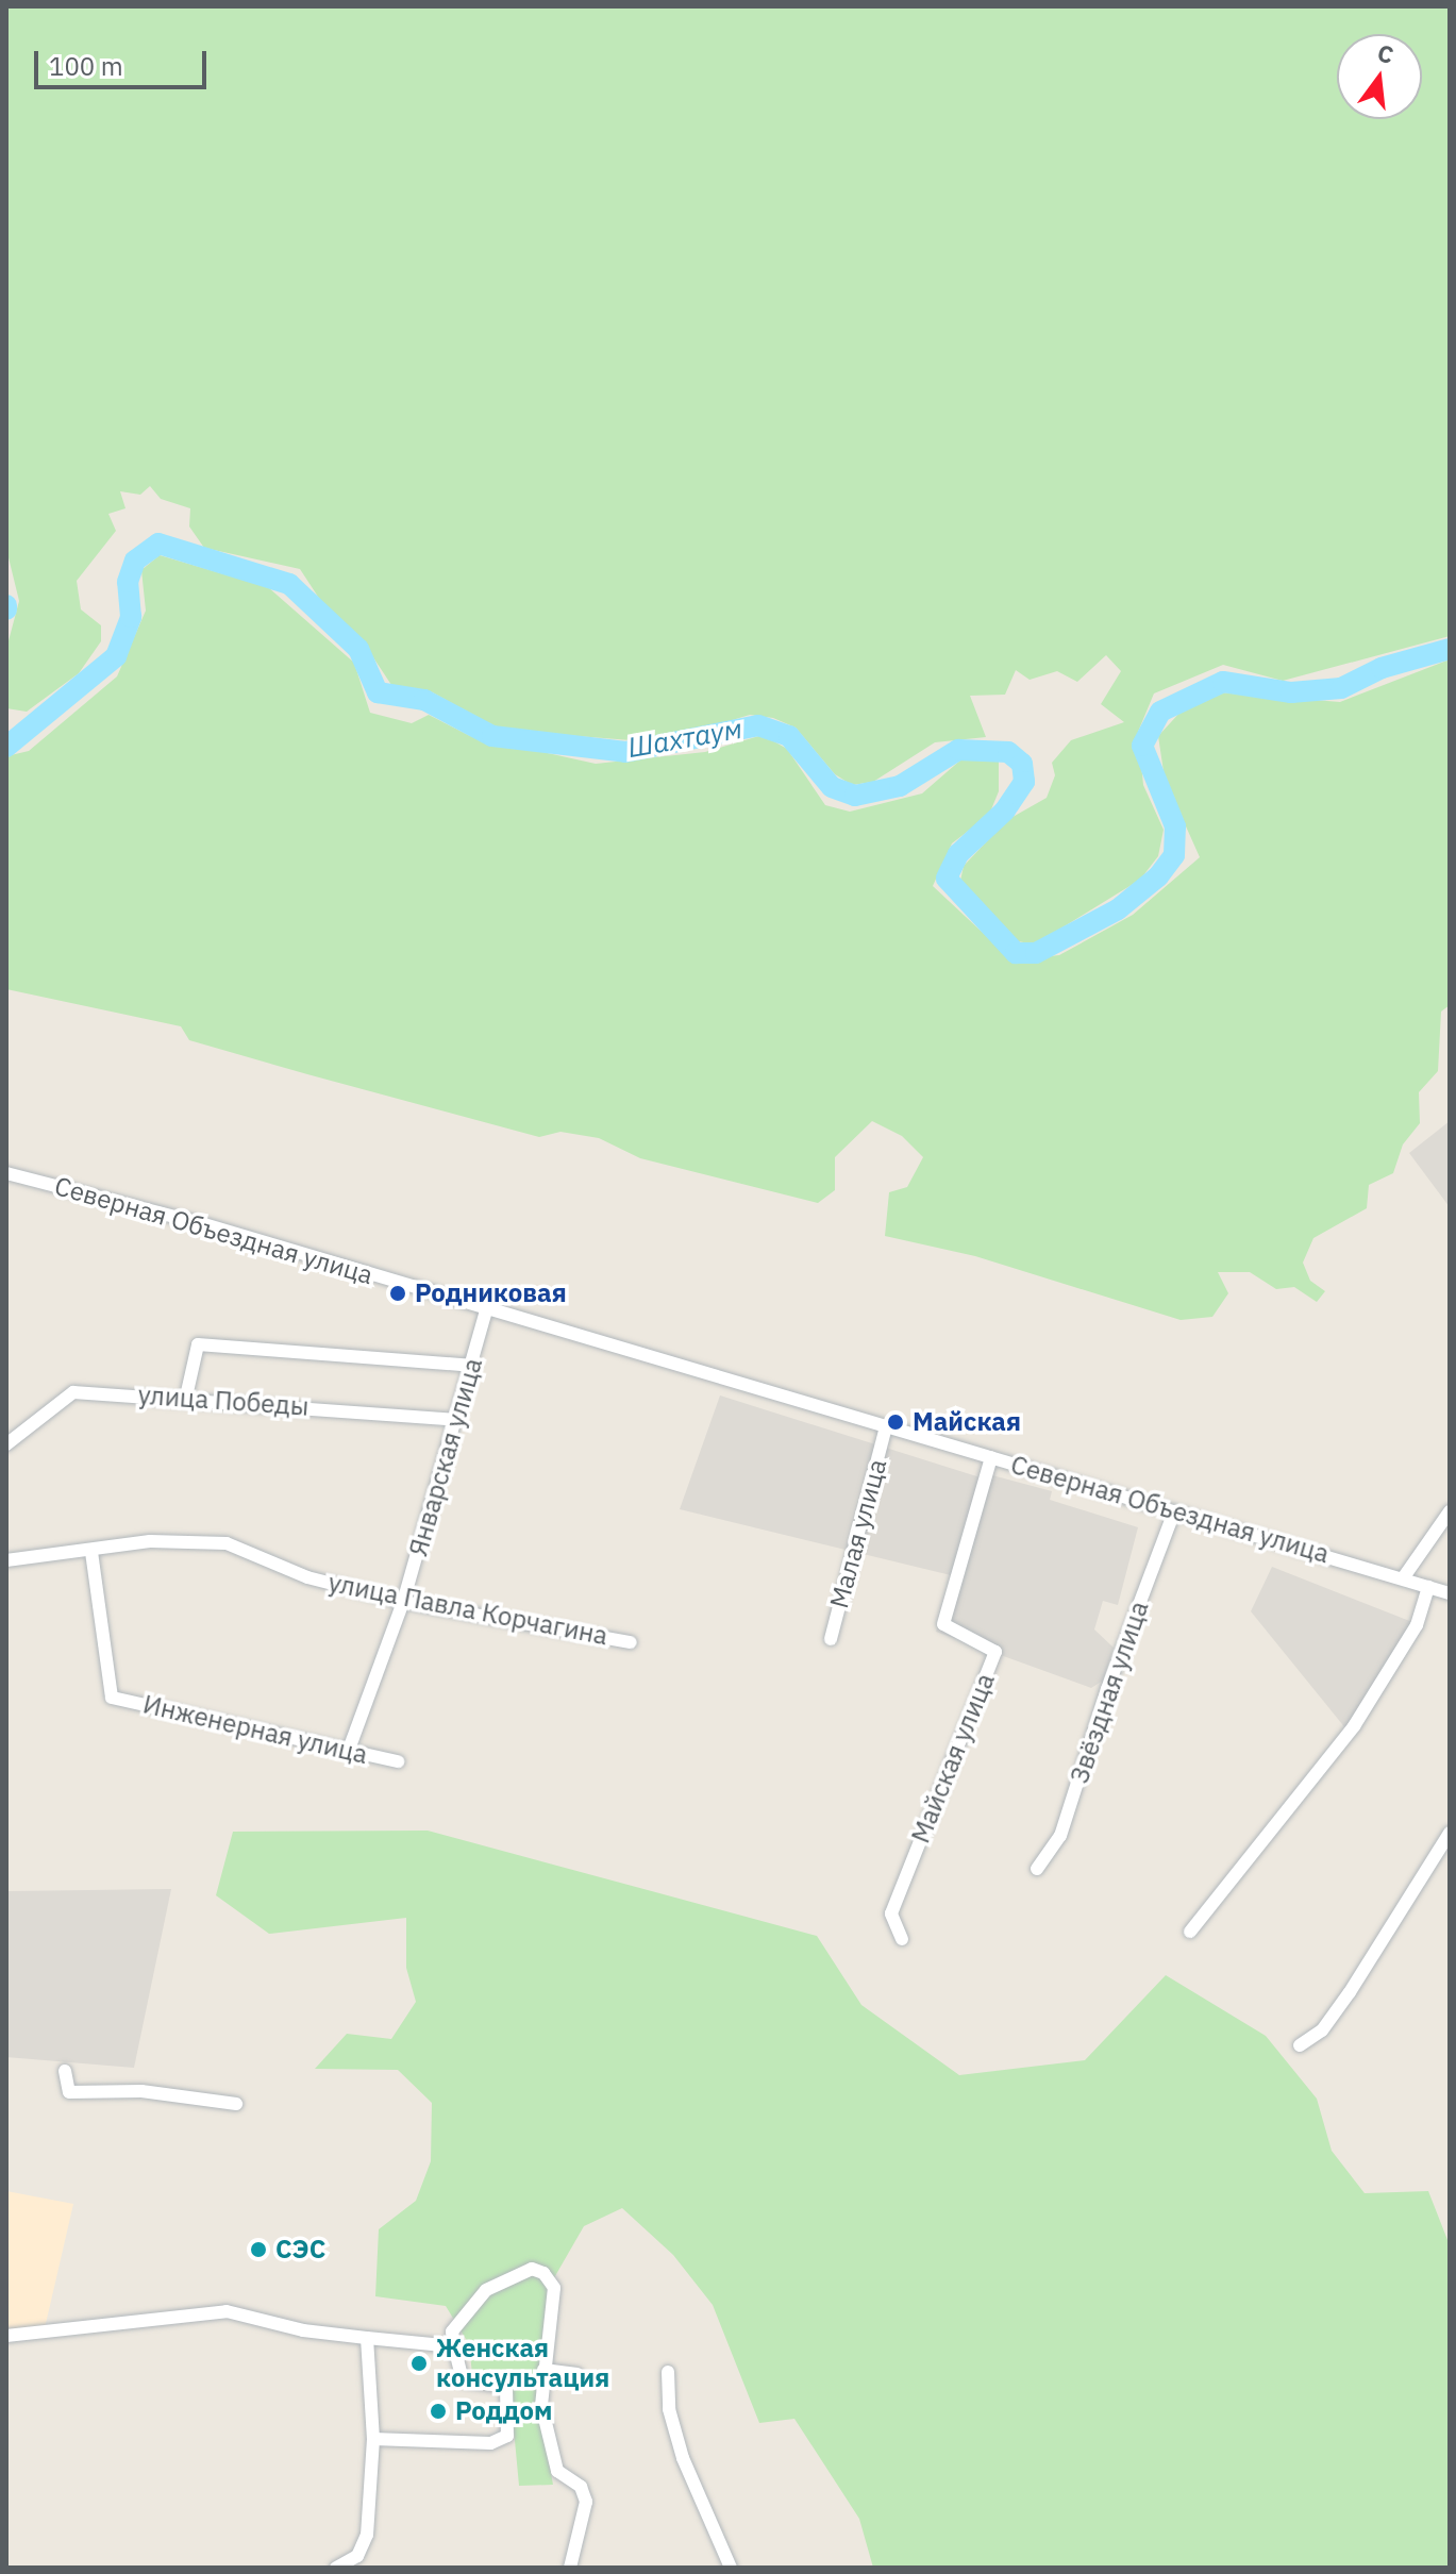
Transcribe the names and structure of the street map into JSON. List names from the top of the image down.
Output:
{
  "streets": {
    "street": [
      "Северная Объездная улица",
      "улица Победы",
      "Январская улица",
      "Малая улица",
      "улица Павла Корчагина",
      "Звёздная улица",
      "Инженерная улица",
      "Майская улица"
    ]
  },
  "crossings": [
    ["Северная Объездная улица", "Январская улица"],
    ["Северная Объездная улица", "Малая улица"],
    ["Северная Объездная улица", "Звёздная улица"],
    ["Северная Объездная улица", "Майская улица"],
    ["улица Победы", "Январская улица"],
    ["Январская улица", "улица Павла Корчагина"],
    ["Январская улица", "Инженерная улица"],
    ["улица Павла Корчагина", "Инженерная улица"]
  ],
  "water": ["Шахтаум"],
  "places": [
    "Родниковая",
    "Майская",
    "СЭС",
    "Женская консультация",
    "Роддом"
  ],
  "scale_bar": "100 m",
  "north": "top"
}
